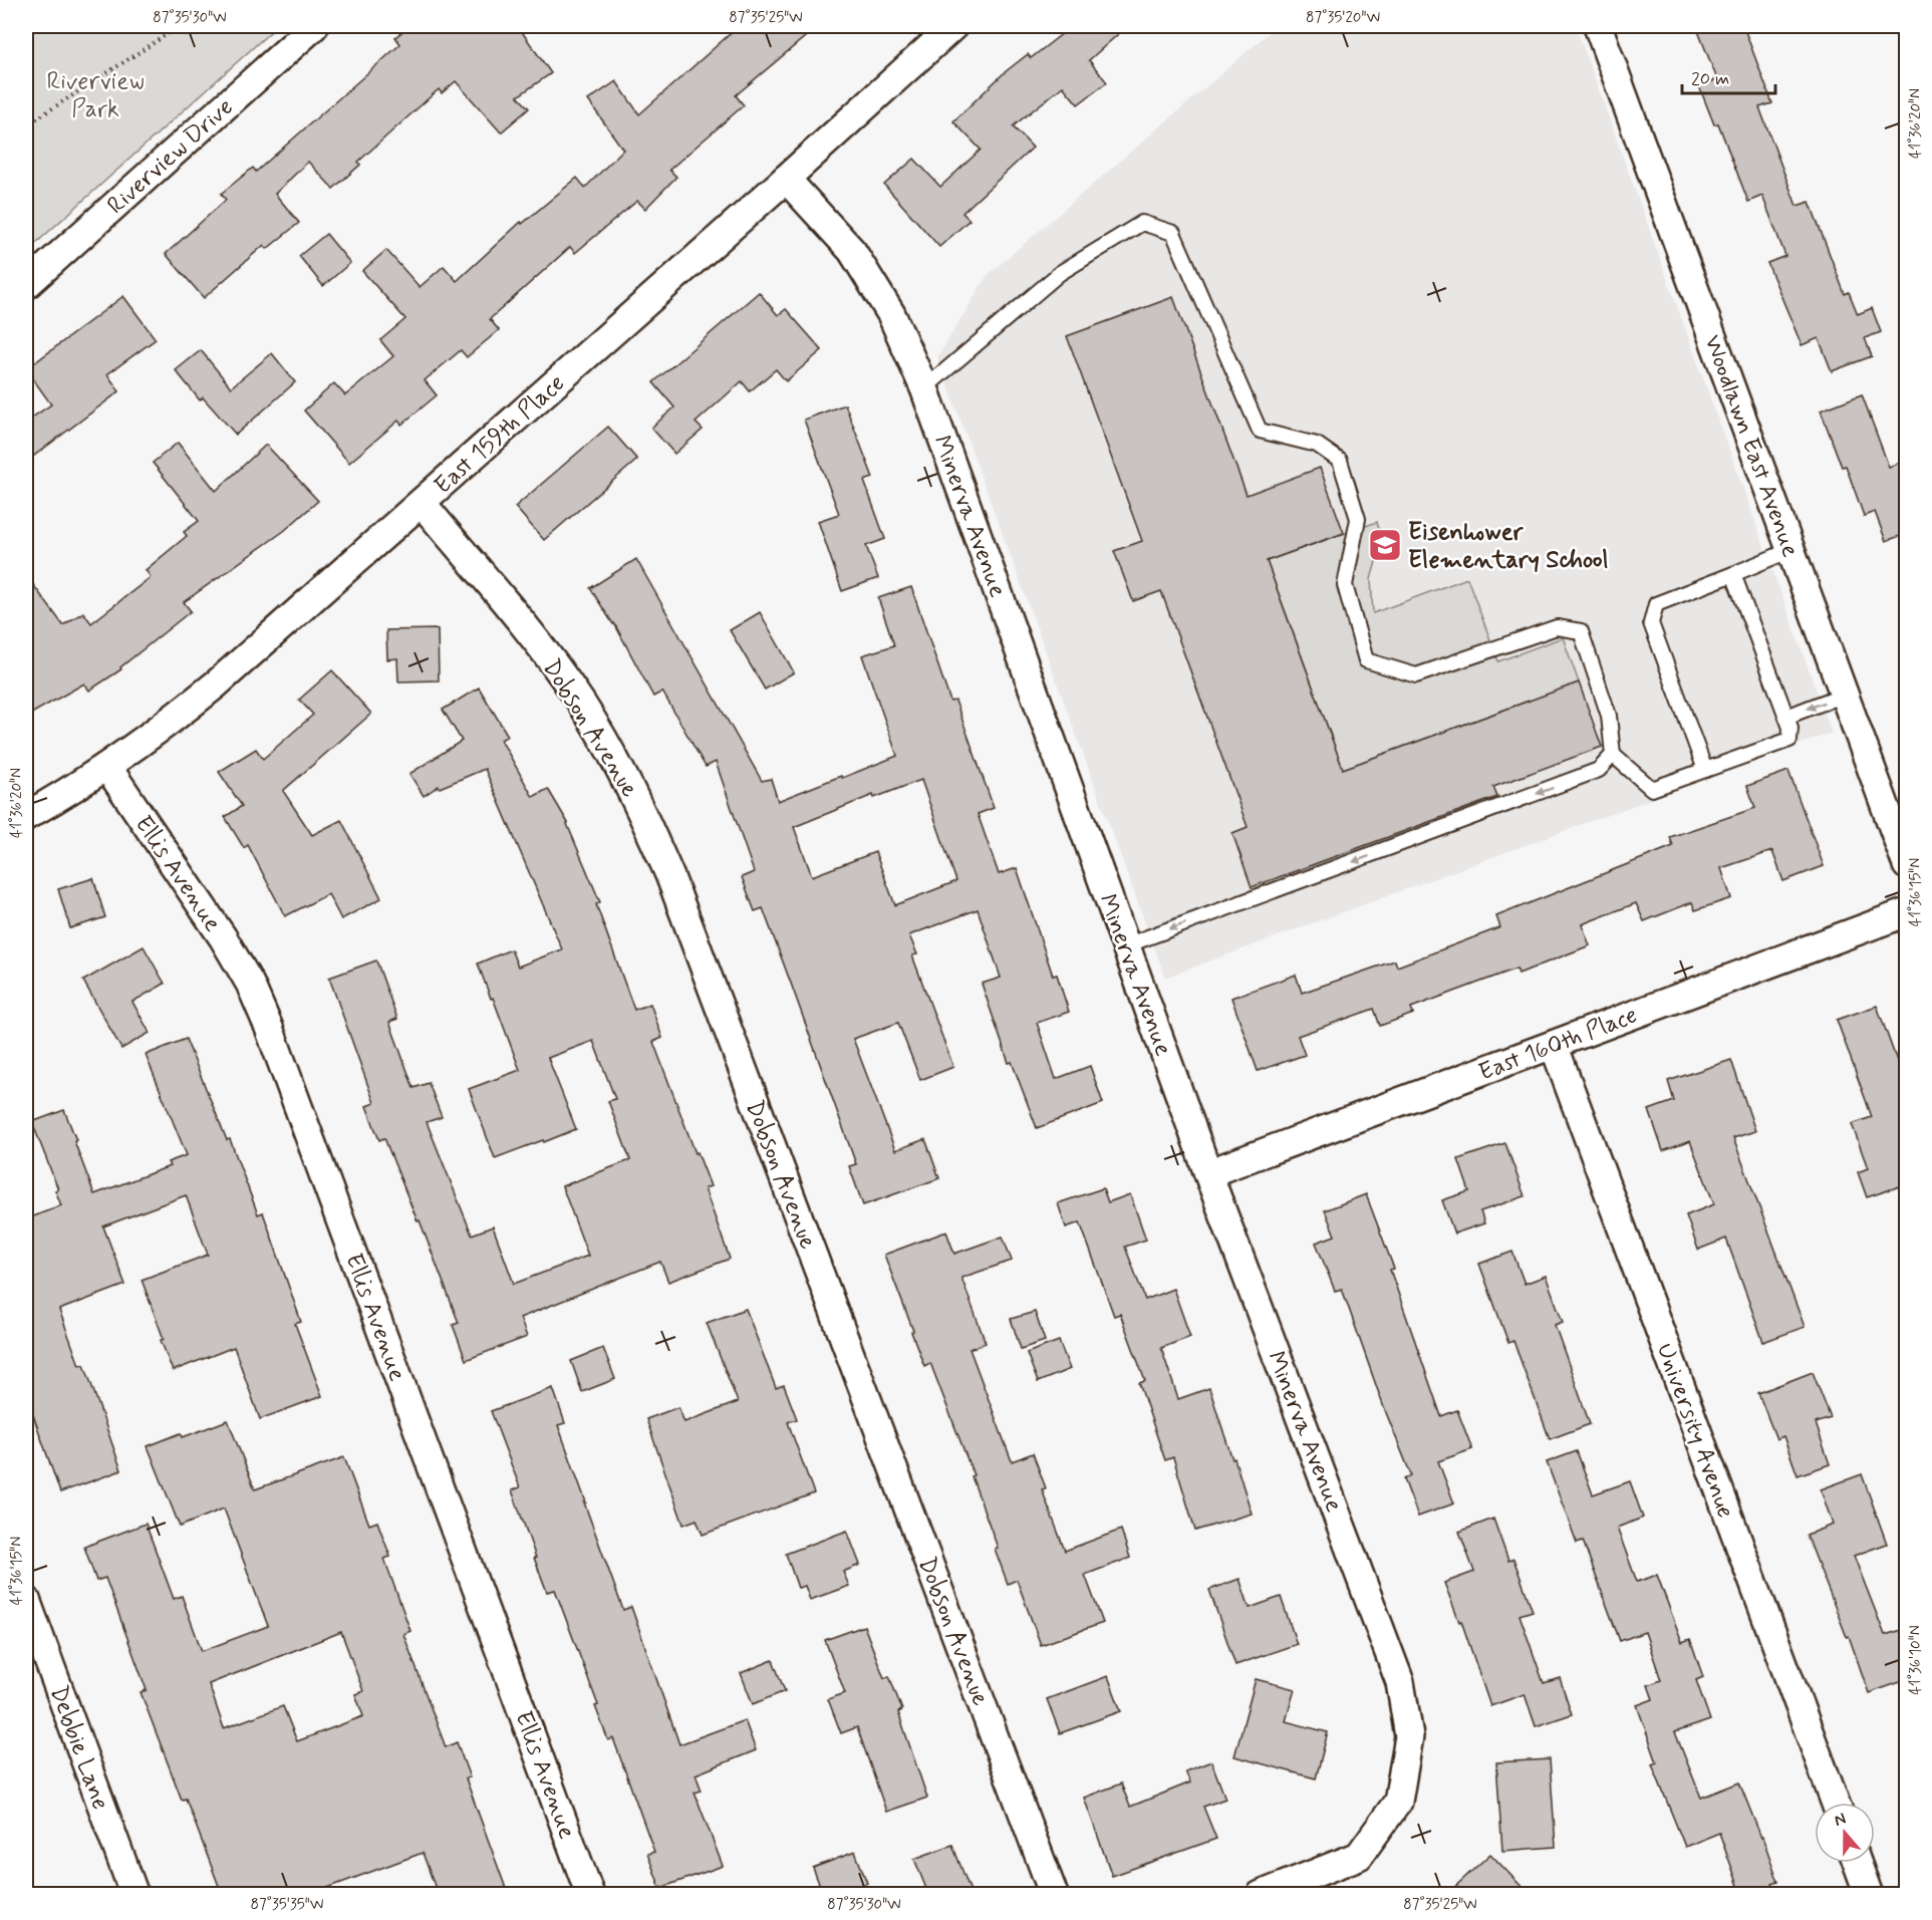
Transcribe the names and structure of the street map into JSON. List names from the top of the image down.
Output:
{
  "streets": {
    "street": [
      "Riverview Drive",
      "East 159th Place",
      "Woodlawn East Avenue",
      "Minerva Avenue",
      "Dobson Avenue",
      "Ellis Avenue",
      "East 160th Place",
      "University Avenue",
      "Debbie Lane"
    ]
  },
  "crossings": [
    ["East 159th Place", "Minerva Avenue"],
    ["East 159th Place", "Dobson Avenue"],
    ["East 159th Place", "Ellis Avenue"],
    ["Minerva Avenue", "East 160th Place"],
    ["East 160th Place", "University Avenue"]
  ],
  "parks": ["Riverview Park"],
  "places": {
    "school or university": ["Eisenhower Elementary School"]
  },
  "scale_bar": "20 m",
  "north": "top",
  "coordinates": [
    "87°35'30\"W",
    "87°35'25\"W",
    "87°35'20\"W",
    "41°36'20\"N",
    "41°36'15\"N",
    "41°36'10\"N",
    "87°35'35\"W"
  ]
}
